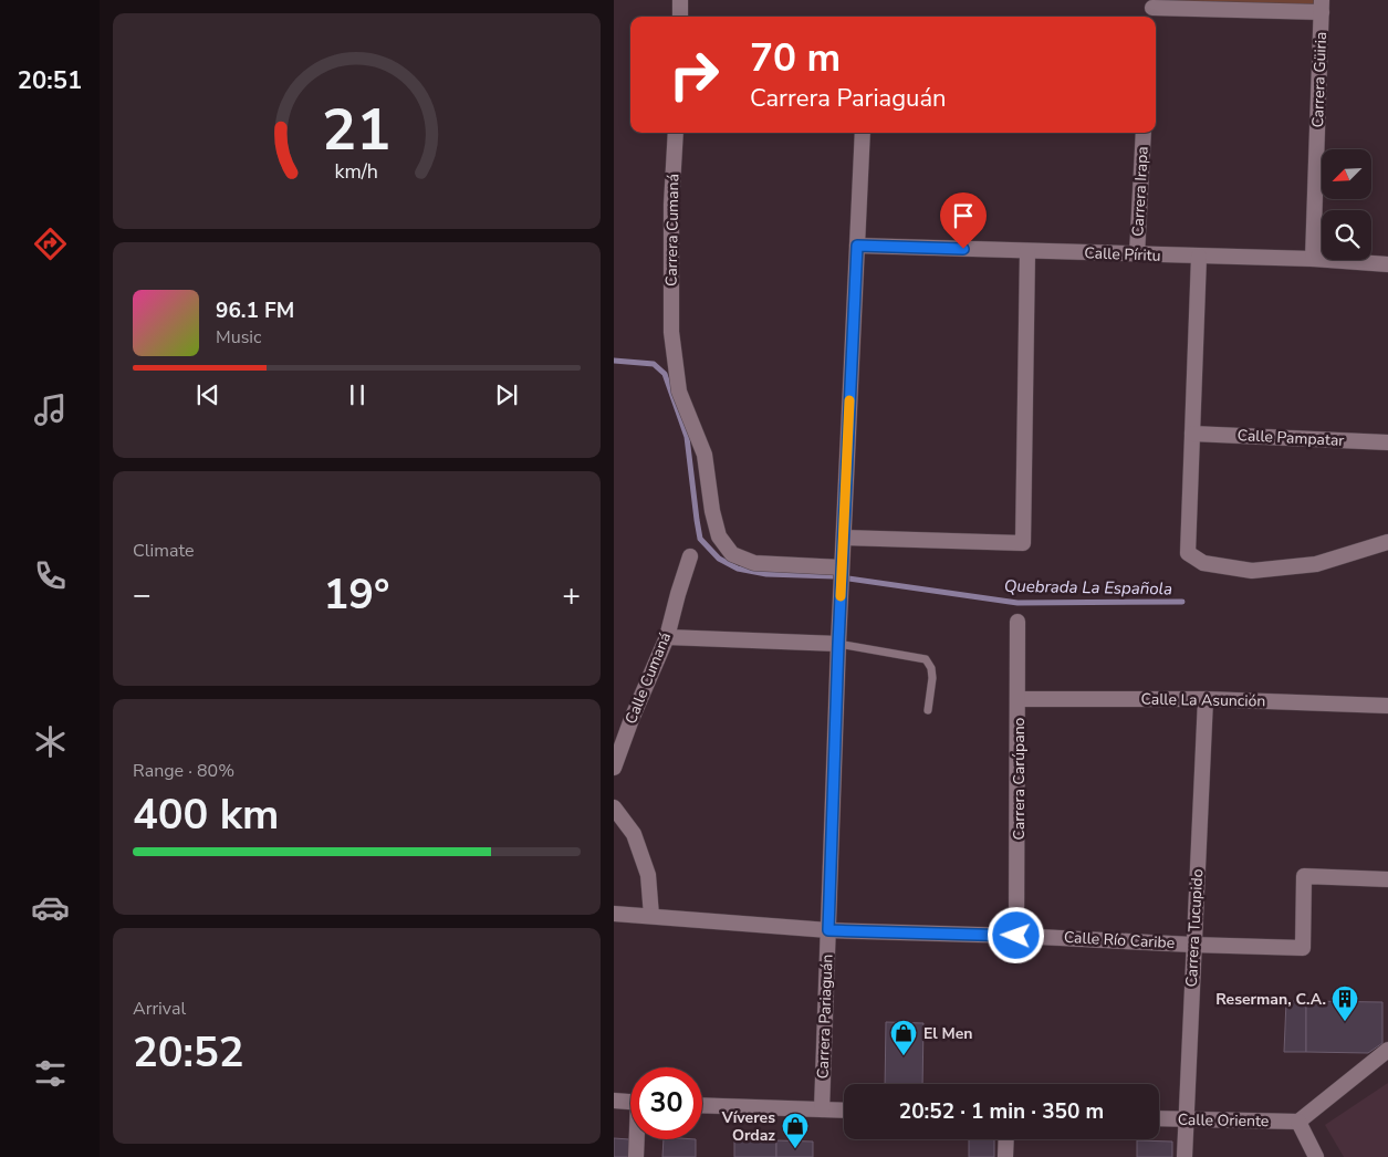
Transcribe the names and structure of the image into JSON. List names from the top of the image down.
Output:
{
  "streets": {
    "street": [
      "Carrera Güiria",
      "Carrera Irapa",
      "Carrera Cumaná",
      "Calle Píritu",
      "Calle Pampatar",
      "Calle Cumaná",
      "Calle La Asunción",
      "Carrera Carúpano",
      "Carrera Tucupido",
      "Calle Río Caribe",
      "Carrera Pariaguán",
      "Calle Oriente"
    ]
  },
  "crossings": [
    ["Carrera Güiria", "Calle Píritu"],
    ["Carrera Irapa", "Calle Píritu"],
    ["Carrera Cumaná", "Carrera Pariaguán"],
    ["Calle Píritu", "Carrera Pariaguán"],
    ["Calle La Asunción", "Carrera Carúpano"],
    ["Calle La Asunción", "Carrera Tucupido"],
    ["Carrera Carúpano", "Calle Río Caribe"],
    ["Carrera Tucupido", "Calle Río Caribe"],
    ["Carrera Tucupido", "Calle Oriente"],
    ["Calle Río Caribe", "Carrera Pariaguán"]
  ],
  "water": ["Quebrada La Española"],
  "places": {
    "building": ["Reserman, C.A."],
    "shop": ["El Men", "Víveres Ordaz"]
  },
  "north": "bottom left",
  "page": {
    "tabs": "20:51",
    "turn": ["70 m", "Carrera Pariaguán"],
    "song": ["96.1 FM", "Music"],
    "tile": [
      "Climate",
      ["Range · 80%", "400 km"],
      ["Arrival", "20:52"]
    ],
    "heat": ["−", "19°", "+"],
    "limit": "30",
    "trip": "20:52 · 1 min · 350 m",
    "gauge": ["21", "km/h"]
  }
}
